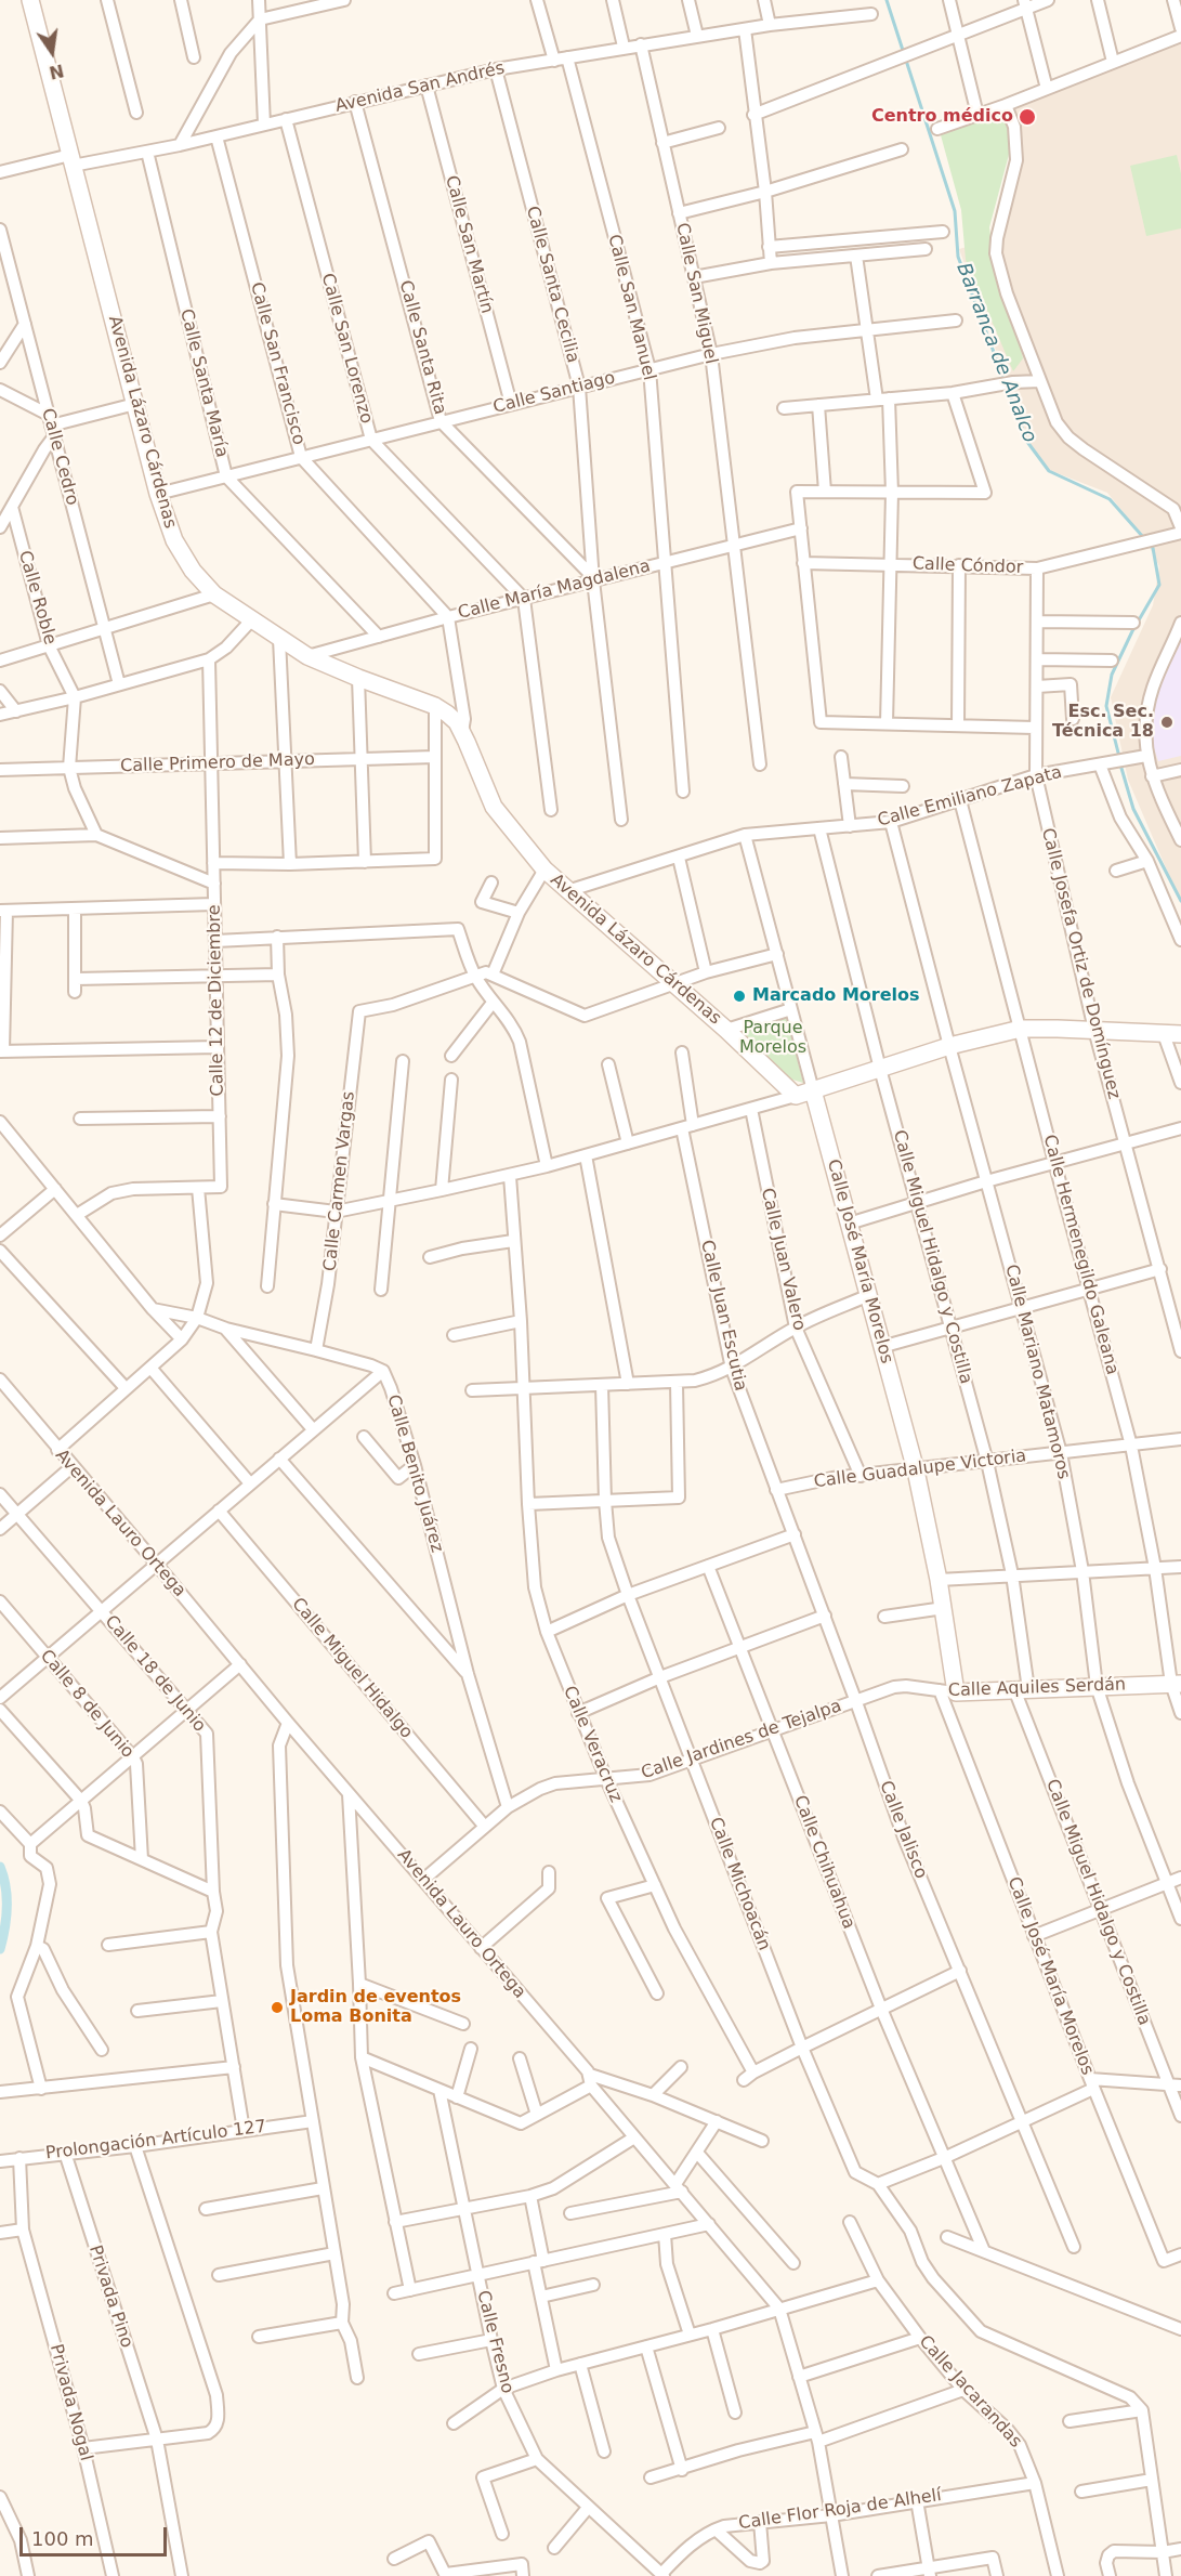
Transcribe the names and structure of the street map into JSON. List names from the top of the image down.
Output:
{
  "streets": {
    "street": [
      "Avenida San Andrés",
      "Calle San Martín",
      "Calle Santa Cecilia",
      "Calle San Miguel",
      "Calle San Manuel",
      "Calle Santa Rita",
      "Calle San Lorenzo",
      "Calle San Francisco",
      "Calle Santa María",
      "Calle Santiago",
      "Avenida Lázaro Cárdenas",
      "Calle Cedro",
      "Calle Cóndor",
      "Calle María Magdalena",
      "Calle Roble",
      "Calle Primero de Mayo",
      "Calle Emiliano Zapata",
      "Calle Josefa Ortiz de Domínguez",
      "Calle 12 de Diciembre",
      "Calle Carmen Vargas",
      "Calle Hermenegildo Galeana",
      "Calle Miguel Hidalgo y Costilla",
      "Calle Juan Valero",
      "Calle José María Morelos",
      "Calle Juan Escutia",
      "Calle Mariano Matamoros",
      "Calle Guadalupe Victoria",
      "Calle Benito Juárez",
      "Avenida Lauro Ortega",
      "Calle Miguel Hidalgo",
      "Calle 18 de Junio",
      "Calle Aquiles Serdán",
      "Calle 8 de Junio",
      "Calle Jardines de Tejalpa",
      "Calle Veracruz",
      "Calle Jalisco",
      "Calle Chihuahua",
      "Calle Michoacán",
      "Prolongación Artículo 127",
      "Privada Pino",
      "Calle Fresno",
      "Calle Jacarandas",
      "Privada Nogal",
      "Calle Flor Roja de Alhelí"
    ]
  },
  "crossings": [
    ["Avenida San Andrés", "Calle San Martín"],
    ["Avenida San Andrés", "Calle Santa Cecilia"],
    ["Avenida San Andrés", "Calle San Miguel"],
    ["Avenida San Andrés", "Calle San Manuel"],
    ["Avenida San Andrés", "Calle Santa Rita"],
    ["Avenida San Andrés", "Calle San Lorenzo"],
    ["Avenida San Andrés", "Calle San Francisco"],
    ["Avenida San Andrés", "Calle Santa María"],
    ["Avenida San Andrés", "Avenida Lázaro Cárdenas"],
    ["Calle San Martín", "Calle Santiago"],
    ["Calle Santa Cecilia", "Calle Santa Rita"],
    ["Calle Santa Cecilia", "Calle Santiago"],
    ["Calle Santa Cecilia", "Calle María Magdalena"],
    ["Calle San Miguel", "Calle Santiago"],
    ["Calle San Miguel", "Calle María Magdalena"],
    ["Calle San Manuel", "Calle Santiago"],
    ["Calle San Manuel", "Calle María Magdalena"],
    ["Calle Santa Rita", "Calle Santiago"],
    ["Calle Santa Rita", "Calle María Magdalena"],
    ["Calle San Lorenzo", "Calle Santiago"],
    ["Calle San Lorenzo", "Calle María Magdalena"],
    ["Calle San Francisco", "Calle Santiago"],
    ["Calle San Francisco", "Calle María Magdalena"],
    ["Calle Santa María", "Calle Santiago"],
    ["Calle Santa María", "Calle María Magdalena"],
    ["Calle Santiago", "Avenida Lázaro Cárdenas"],
    ["Avenida Lázaro Cárdenas", "Calle María Magdalena"],
    ["Avenida Lázaro Cárdenas", "Calle Emiliano Zapata"],
    ["Calle Cóndor", "Calle Josefa Ortiz de Domínguez"],
    ["Calle Primero de Mayo", "Calle 12 de Diciembre"],
    ["Calle Emiliano Zapata", "Calle Josefa Ortiz de Domínguez"],
    ["Calle Emiliano Zapata", "Calle Hermenegildo Galeana"],
    ["Calle Emiliano Zapata", "Calle Miguel Hidalgo y Costilla"],
    ["Calle Emiliano Zapata", "Calle José María Morelos"],
    ["Calle Emiliano Zapata", "Calle Mariano Matamoros"],
    ["Calle Carmen Vargas", "Calle Benito Juárez"],
    ["Calle Hermenegildo Galeana", "Calle Guadalupe Victoria"],
    ["Calle Hermenegildo Galeana", "Calle Aquiles Serdán"],
    ["Calle Miguel Hidalgo y Costilla", "Calle Guadalupe Victoria"],
    ["Calle Miguel Hidalgo y Costilla", "Calle Aquiles Serdán"],
    ["Calle Juan Valero", "Calle Guadalupe Victoria"],
    ["Calle José María Morelos", "Calle Guadalupe Victoria"],
    ["Calle José María Morelos", "Calle Aquiles Serdán"],
    ["Calle Juan Escutia", "Calle Guadalupe Victoria"],
    ["Calle Juan Escutia", "Calle Jalisco"],
    ["Calle Mariano Matamoros", "Calle Guadalupe Victoria"],
    ["Calle Mariano Matamoros", "Calle Aquiles Serdán"],
    ["Calle Benito Juárez", "Calle Jardines de Tejalpa"],
    ["Avenida Lauro Ortega", "Calle Jardines de Tejalpa"],
    ["Avenida Lauro Ortega", "Calle Flor Roja de Alhelí"],
    ["Calle Miguel Hidalgo", "Calle Jardines de Tejalpa"],
    ["Calle Aquiles Serdán", "Calle Jardines de Tejalpa"],
    ["Calle Jardines de Tejalpa", "Calle Veracruz"],
    ["Calle Jardines de Tejalpa", "Calle Jalisco"],
    ["Calle Jardines de Tejalpa", "Calle Chihuahua"],
    ["Calle Jardines de Tejalpa", "Calle Michoacán"],
    ["Calle Veracruz", "Calle Michoacán"],
    ["Prolongación Artículo 127", "Privada Pino"],
    ["Prolongación Artículo 127", "Privada Nogal"],
    ["Calle Fresno", "Calle Flor Roja de Alhelí"],
    ["Calle Jacarandas", "Calle Flor Roja de Alhelí"]
  ],
  "water": ["Barranca de Analco"],
  "parks": ["Parque Morelos"],
  "places": [
    "Centro médico",
    "Esc. Sec. Técnica 18",
    "Marcado Morelos",
    "Jardin de eventos Loma Bonita"
  ],
  "scale_bar": "100 m",
  "north": "bottom"
}
